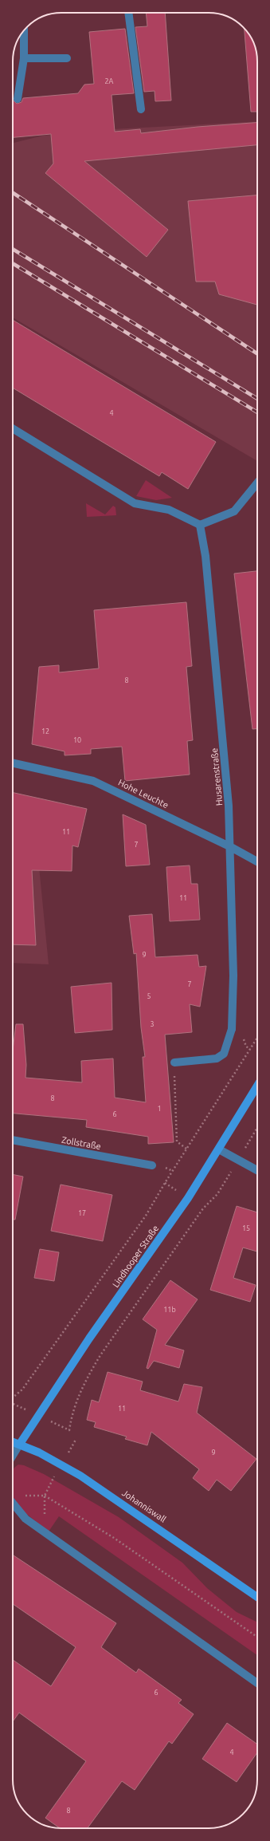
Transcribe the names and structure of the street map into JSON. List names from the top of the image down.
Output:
{
  "streets": {
    "main road": ["Lindhooper Straße", "Johanniswall"],
    "street": ["Husarenstraße", "Hohe Leuchte", "Zollstraße"]
  },
  "crossings": [
    ["Husarenstraße", "Hohe Leuchte"],
    ["Lindhooper Straße", "Johanniswall"]
  ],
  "house_numbers": [
    "2A",
    "4",
    "8",
    "12",
    "10",
    "11",
    "7",
    "11",
    "9",
    "7",
    "5",
    "3",
    "8",
    "1",
    "6",
    "17",
    "15",
    "11b",
    "11",
    "9",
    "6",
    "4",
    "8"
  ]
}
